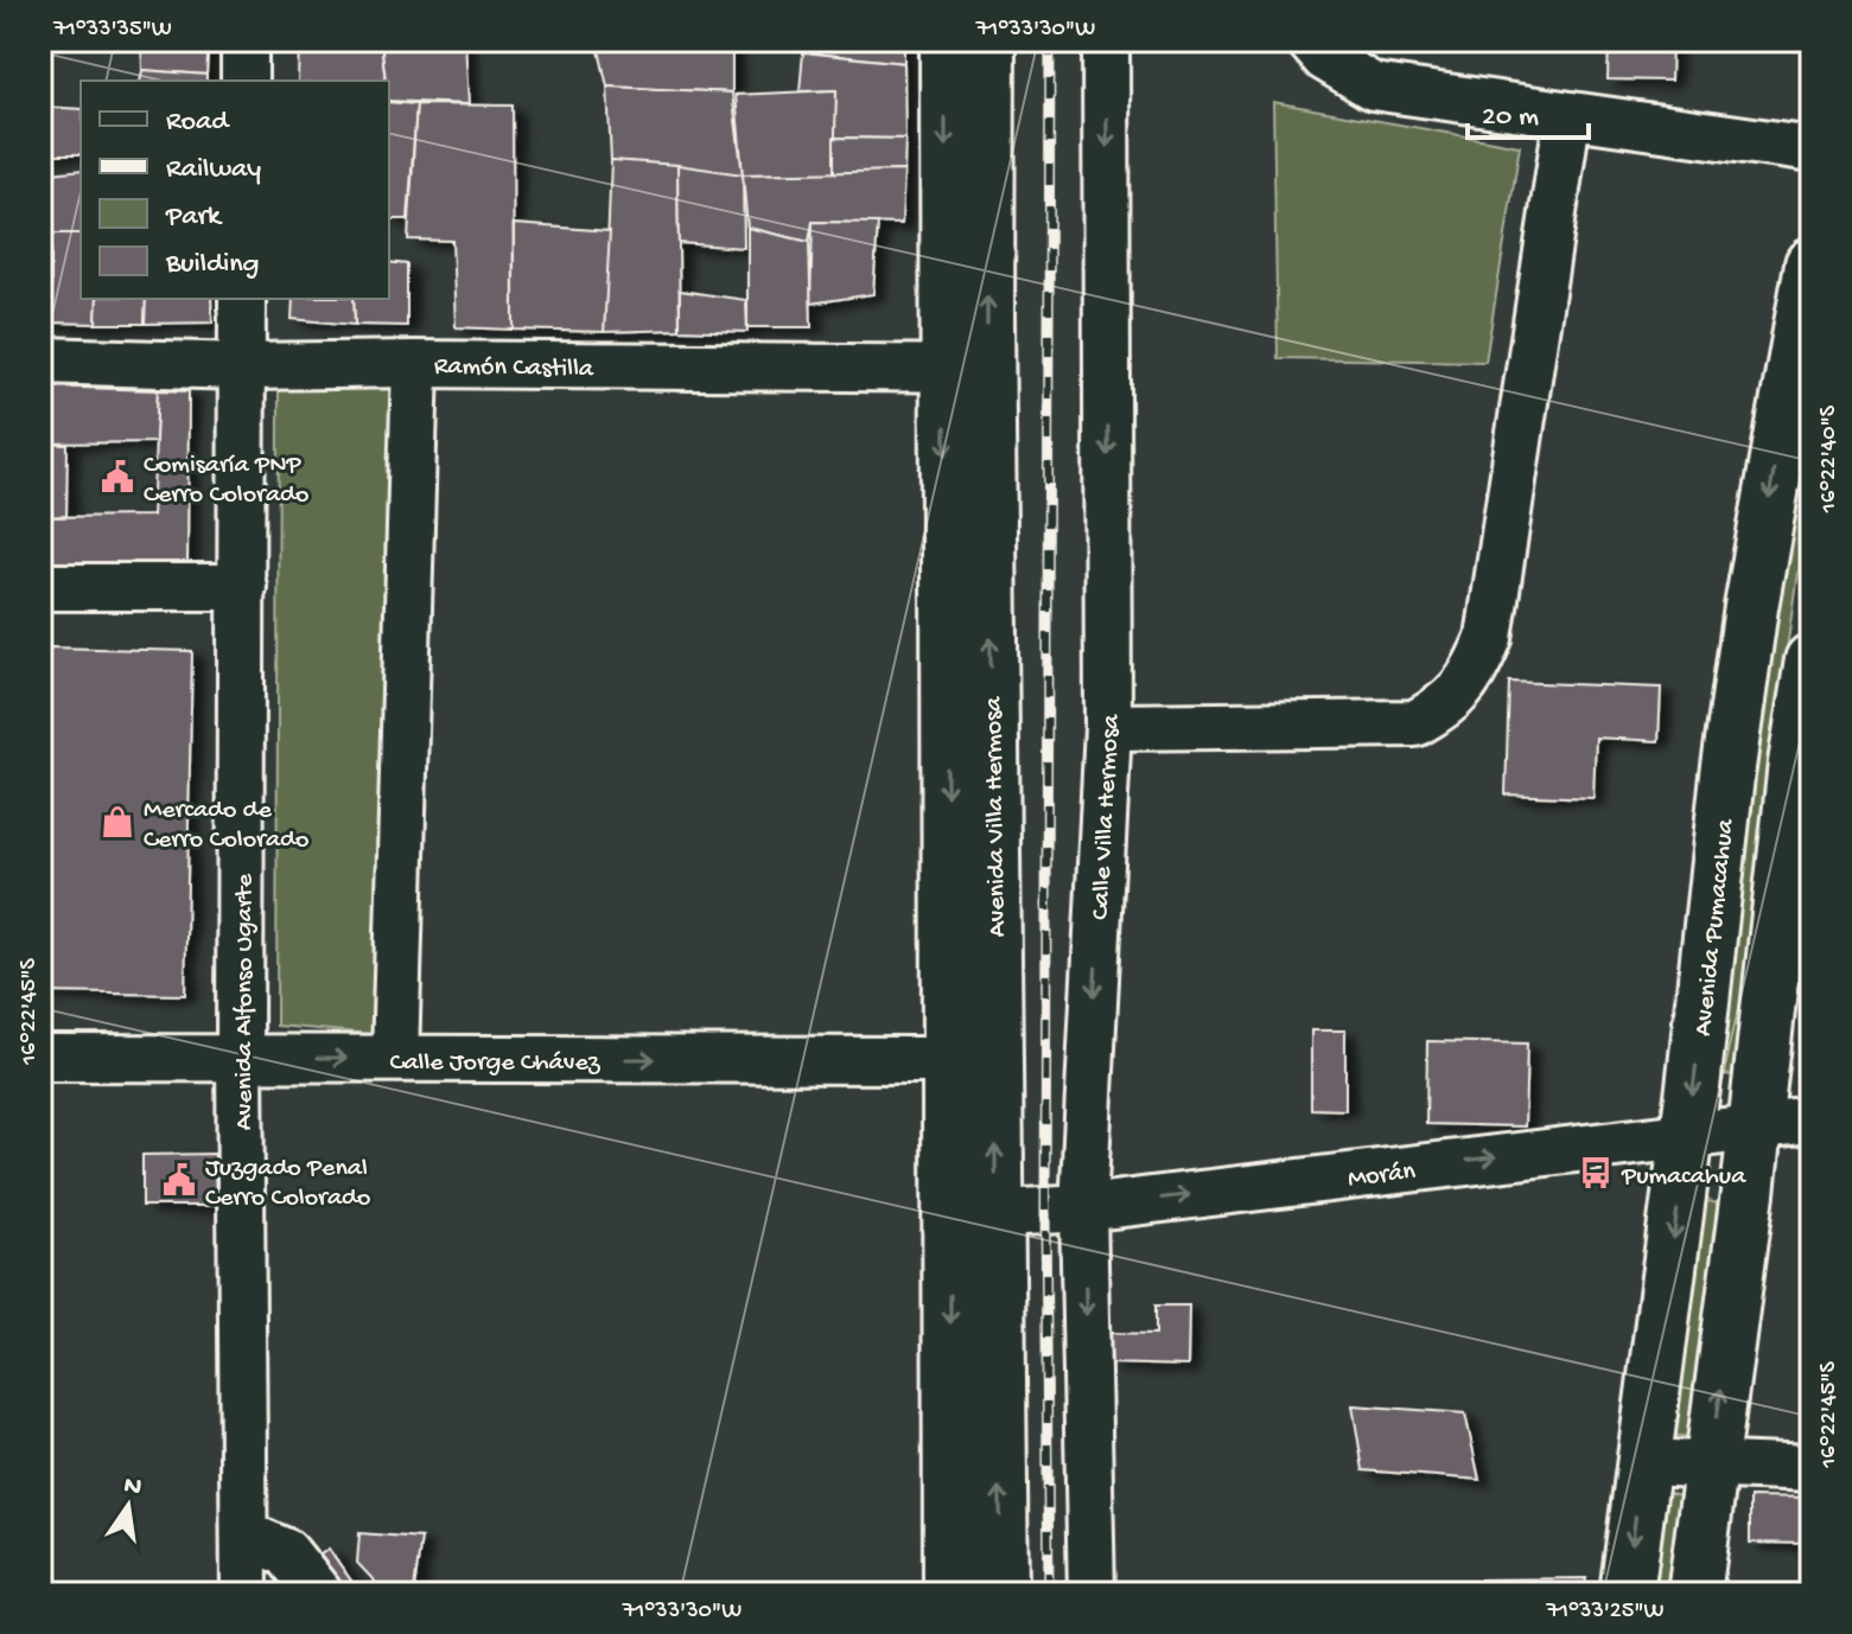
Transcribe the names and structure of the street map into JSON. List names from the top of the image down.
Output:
{
  "streets": {
    "main road": ["Avenida Villa Hermosa", "Avenida Pumacahua"],
    "street": [
      "Ramón Castilla",
      "Calle Villa Hermosa",
      "Avenida Alfonso Ugarte",
      "Calle Jorge Chávez",
      "Morán"
    ]
  },
  "crossings": [
    ["Ramón Castilla", "Avenida Villa Hermosa"],
    ["Ramón Castilla", "Avenida Alfonso Ugarte"],
    ["Avenida Villa Hermosa", "Calle Jorge Chávez"],
    ["Avenida Villa Hermosa", "Morán"],
    ["Calle Villa Hermosa", "Morán"],
    ["Avenida Pumacahua", "Morán"],
    ["Avenida Alfonso Ugarte", "Calle Jorge Chávez"]
  ],
  "one_way": ["Calle Villa Hermosa", "Calle Jorge Chávez", "Morán"],
  "places": {
    "public building": ["Comisaría PNP Cerro Colorado", "Juzgado Penal Cerro Colorado"],
    "shop": ["Mercado de Cerro Colorado"],
    "bus stop": ["Pumacahua"]
  },
  "legend": [
    "Road",
    "Railway",
    "Park",
    "Building"
  ],
  "scale_bar": "20 m",
  "north": "top",
  "coordinates": [
    "71°33'35\"W",
    "71°33'30\"W",
    "16°22'40\"S",
    "16°22'45\"S",
    "71°33'25\"W"
  ]
}
